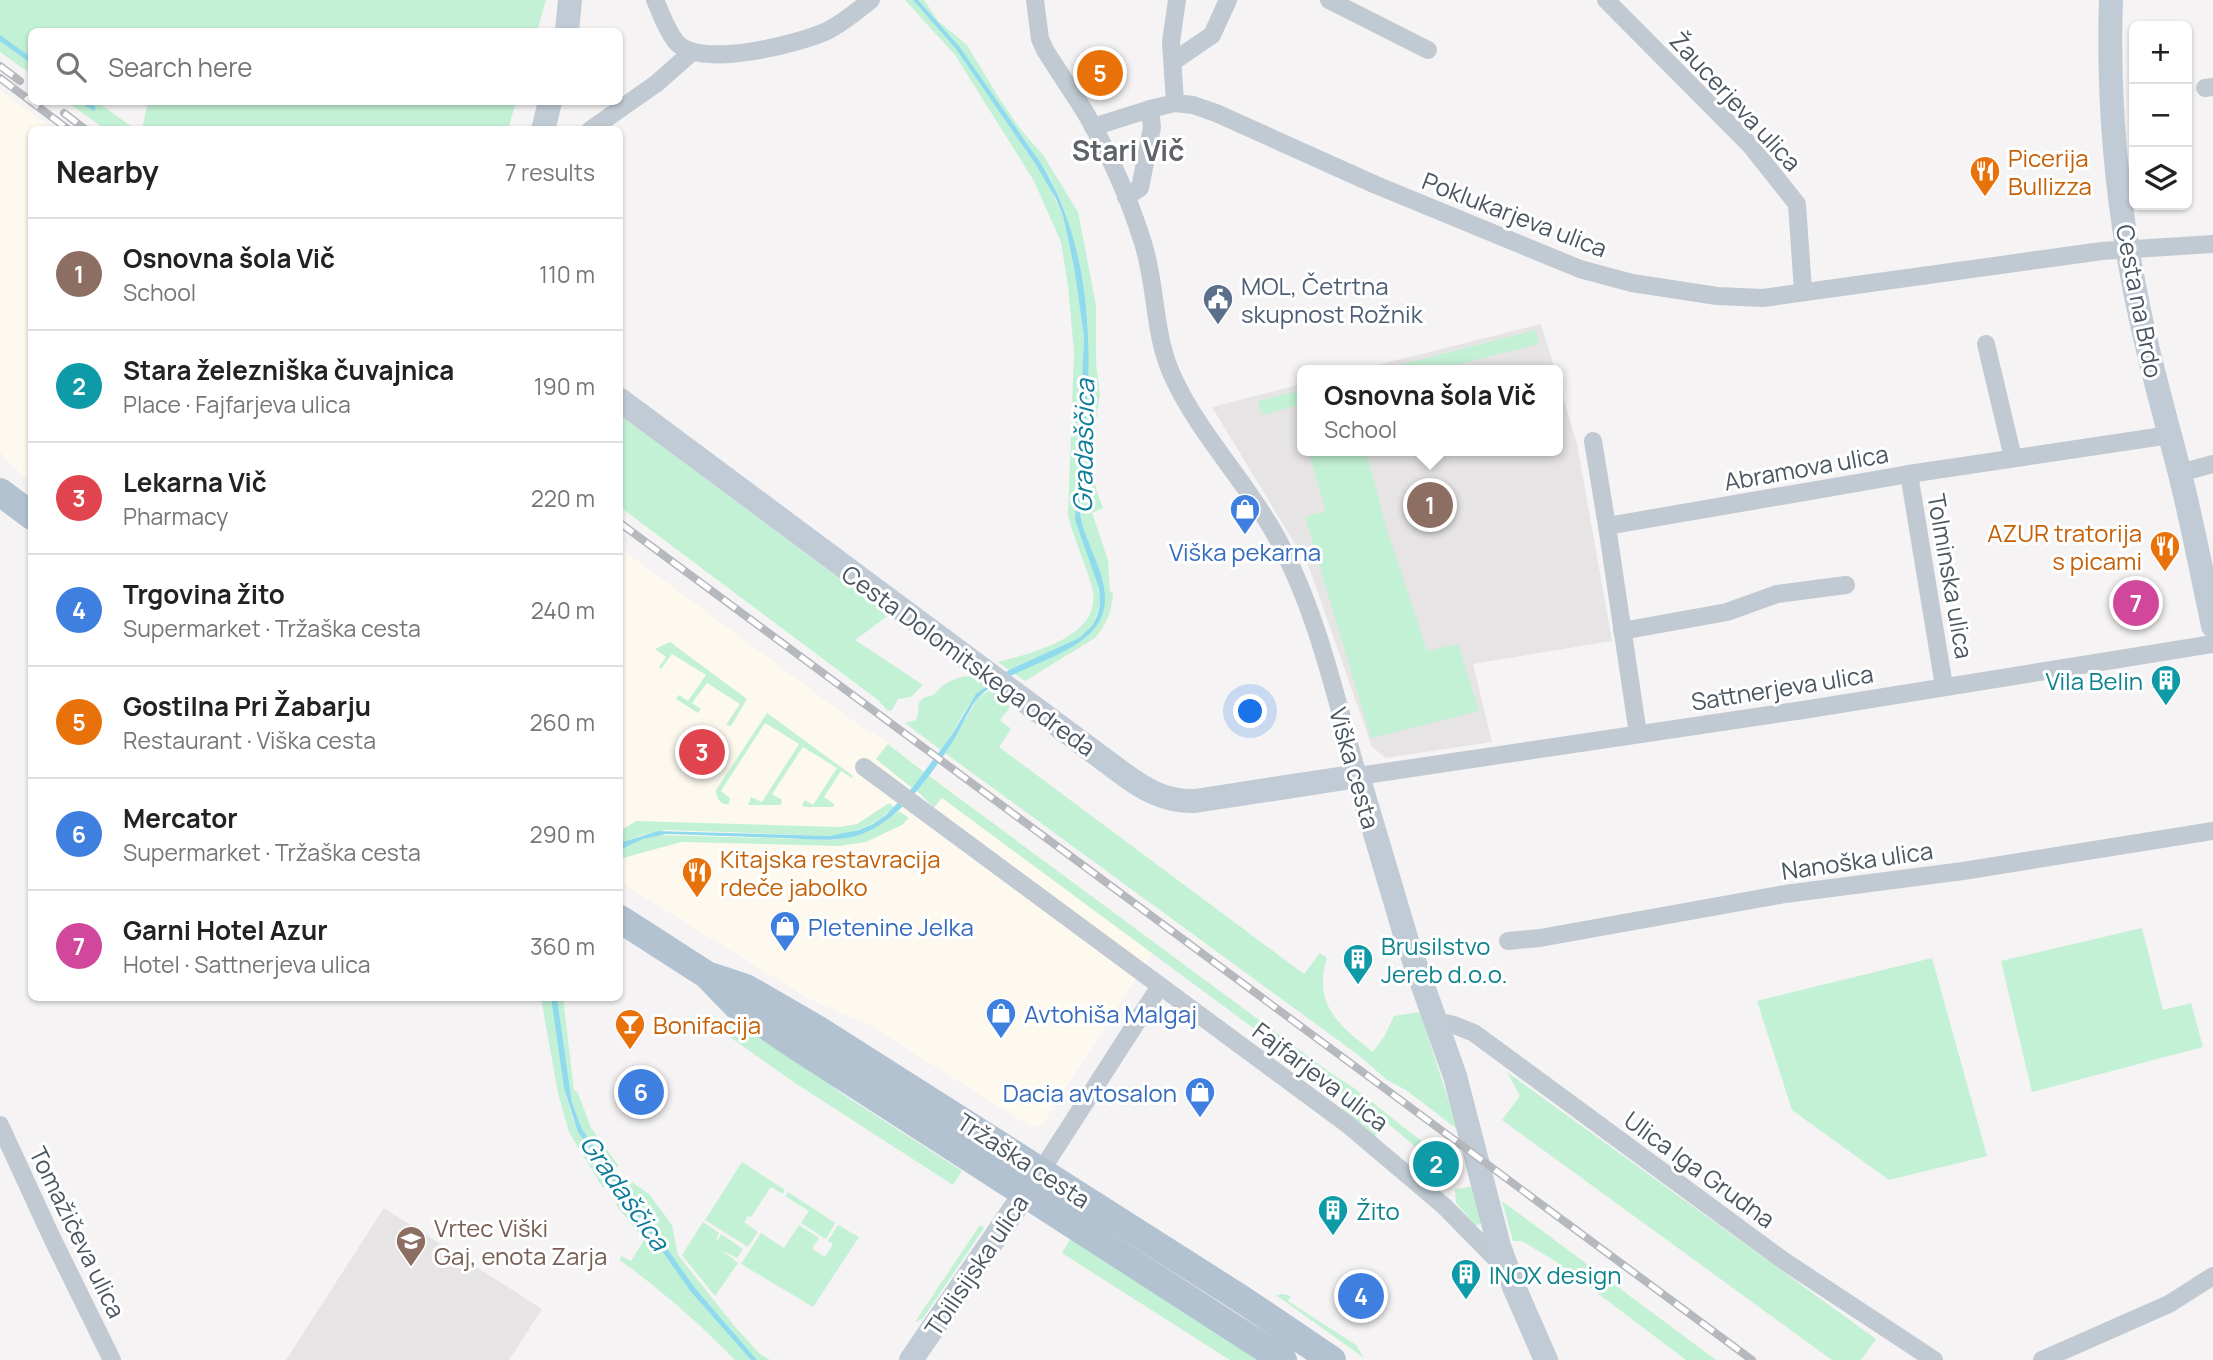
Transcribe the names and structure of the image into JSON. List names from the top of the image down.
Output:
{
  "streets": {
    "main road": ["Tržaška cesta"],
    "street": [
      "Žaucerjeva ulica",
      "Poklukarjeva ulica",
      "Cesta na Brdo",
      "Abramova ulica",
      "Tolminska ulica",
      "Cesta Dolomitskega odreda",
      "Sattnerjeva ulica",
      "Viška cesta",
      "Nanoška ulica",
      "Fajfarjeva ulica",
      "Ulica Iga Grudna",
      "Tomažičeva ulica",
      "Tbilisijska ulica"
    ]
  },
  "crossings": [
    ["Žaucerjeva ulica", "Poklukarjeva ulica"],
    ["Poklukarjeva ulica", "Cesta na Brdo"],
    ["Cesta na Brdo", "Abramova ulica"],
    ["Abramova ulica", "Tolminska ulica"],
    ["Tolminska ulica", "Sattnerjeva ulica"],
    ["Cesta Dolomitskega odreda", "Sattnerjeva ulica"],
    ["Cesta Dolomitskega odreda", "Viška cesta"],
    ["Sattnerjeva ulica", "Viška cesta"],
    ["Viška cesta", "Fajfarjeva ulica"],
    ["Viška cesta", "Ulica Iga Grudna"],
    ["Tržaška cesta", "Tbilisijska ulica"]
  ],
  "districts": ["Stari Vič"],
  "water": ["Gradaščica"],
  "places": {
    "restaurant": ["Picerija Bullizza", "AZUR tratorija s picami", "Kitajska restavracija rdeče jabolko"],
    "public building": ["MOL, Četrtna skupnost Rožnik"],
    "shop": [
      "Viška pekarna",
      "Pletenine Jelka",
      "Avtohiša Malgaj",
      "Dacia avtosalon"
    ],
    "building": [
      "Vila Belin",
      "Brusilstvo Jereb d.o.o.",
      "Žito",
      "INOX design"
    ],
    "bar": ["Bonifacija"],
    "school or university": ["Vrtec Viški Gaj, enota Zarja"]
  },
  "page": {
    "map_buttons": ["+", "−"],
    "search": "Search here",
    "pins": [
      "5",
      "1",
      "7",
      "3",
      "6",
      "2",
      "4"
    ],
    "heading": ["Nearby", "7 results"],
    "list": [
      {
        "mark": "1",
        "name": "Osnovna šola Vič",
        "note": "School",
        "value": "110 m"
      },
      {
        "mark": "2",
        "name": "Stara železniška čuvajnica",
        "note": "Place · Fajfarjeva ulica",
        "value": "190 m"
      },
      {
        "mark": "3",
        "name": "Lekarna Vič",
        "note": "Pharmacy",
        "value": "220 m"
      },
      {
        "mark": "4",
        "name": "Trgovina žito",
        "note": "Supermarket · Tržaška cesta",
        "value": "240 m"
      },
      {
        "mark": "5",
        "name": "Gostilna Pri Žabarju",
        "note": "Restaurant · Viška cesta",
        "value": "260 m"
      },
      {
        "mark": "6",
        "name": "Mercator",
        "note": "Supermarket · Tržaška cesta",
        "value": "290 m"
      },
      {
        "mark": "7",
        "name": "Garni Hotel Azur",
        "note": "Hotel · Sattnerjeva ulica",
        "value": "360 m"
      }
    ],
    "popup": ["Osnovna šola Vič", "School"]
  }
}
